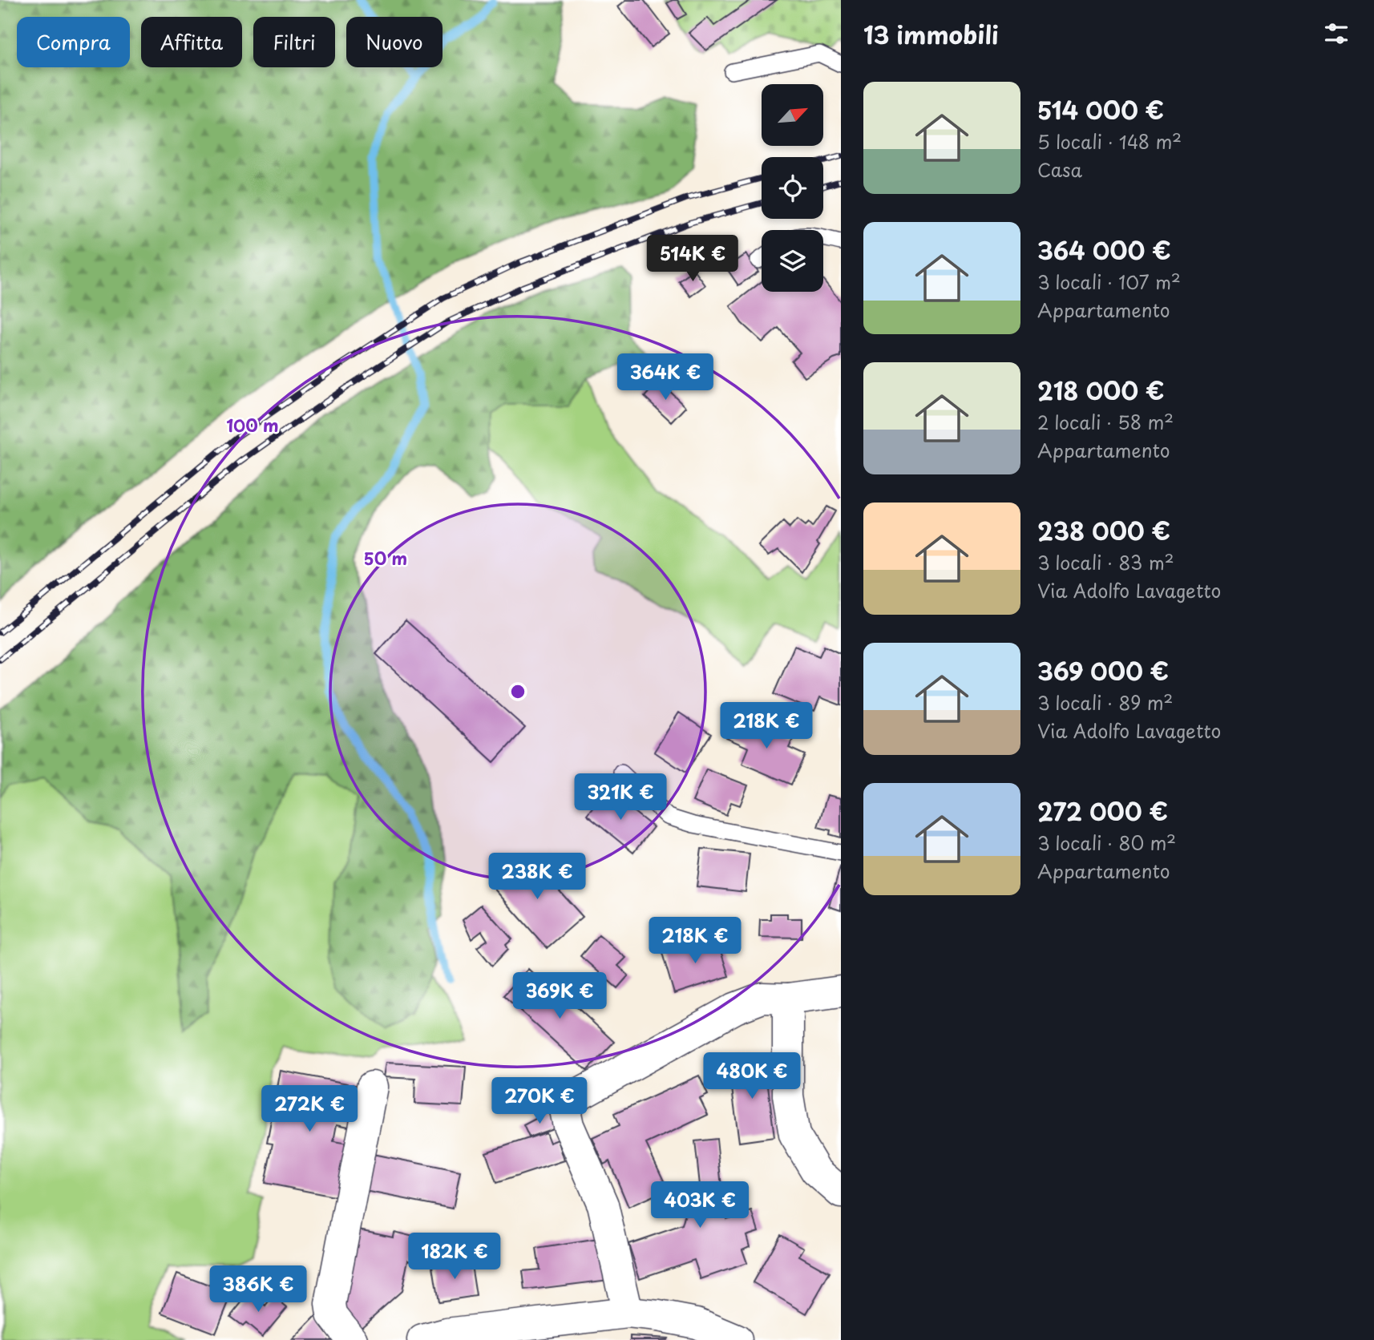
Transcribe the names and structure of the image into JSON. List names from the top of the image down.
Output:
{
  "north": "top right",
  "page": {
    "heading": "13 immobili",
    "chip": [
      "Compra",
      "Affitta",
      "Filtri",
      "Nuovo"
    ],
    "list": [
      {
        "name": "514 000 €",
        "note": "5 locali · 148 m² · Casa"
      },
      {
        "name": "364 000 €",
        "note": "3 locali · 107 m² · Appartamento"
      },
      {
        "name": "218 000 €",
        "note": "2 locali · 58 m² · Appartamento"
      },
      {
        "name": "238 000 €",
        "note": "3 locali · 83 m² · Via Adolfo Lavagetto"
      },
      {
        "name": "369 000 €",
        "note": "3 locali · 89 m² · Via Adolfo Lavagetto"
      },
      {
        "name": "272 000 €",
        "note": "3 locali · 80 m² · Appartamento"
      }
    ],
    "price": [
      "514K €",
      "364K €",
      "218K €",
      "321K €",
      "238K €",
      "218K €",
      "369K €",
      "480K €",
      "270K €",
      "272K €",
      "403K €",
      "182K €",
      "386K €"
    ]
  },
  "rings": ["100 m", "50 m"]
}
